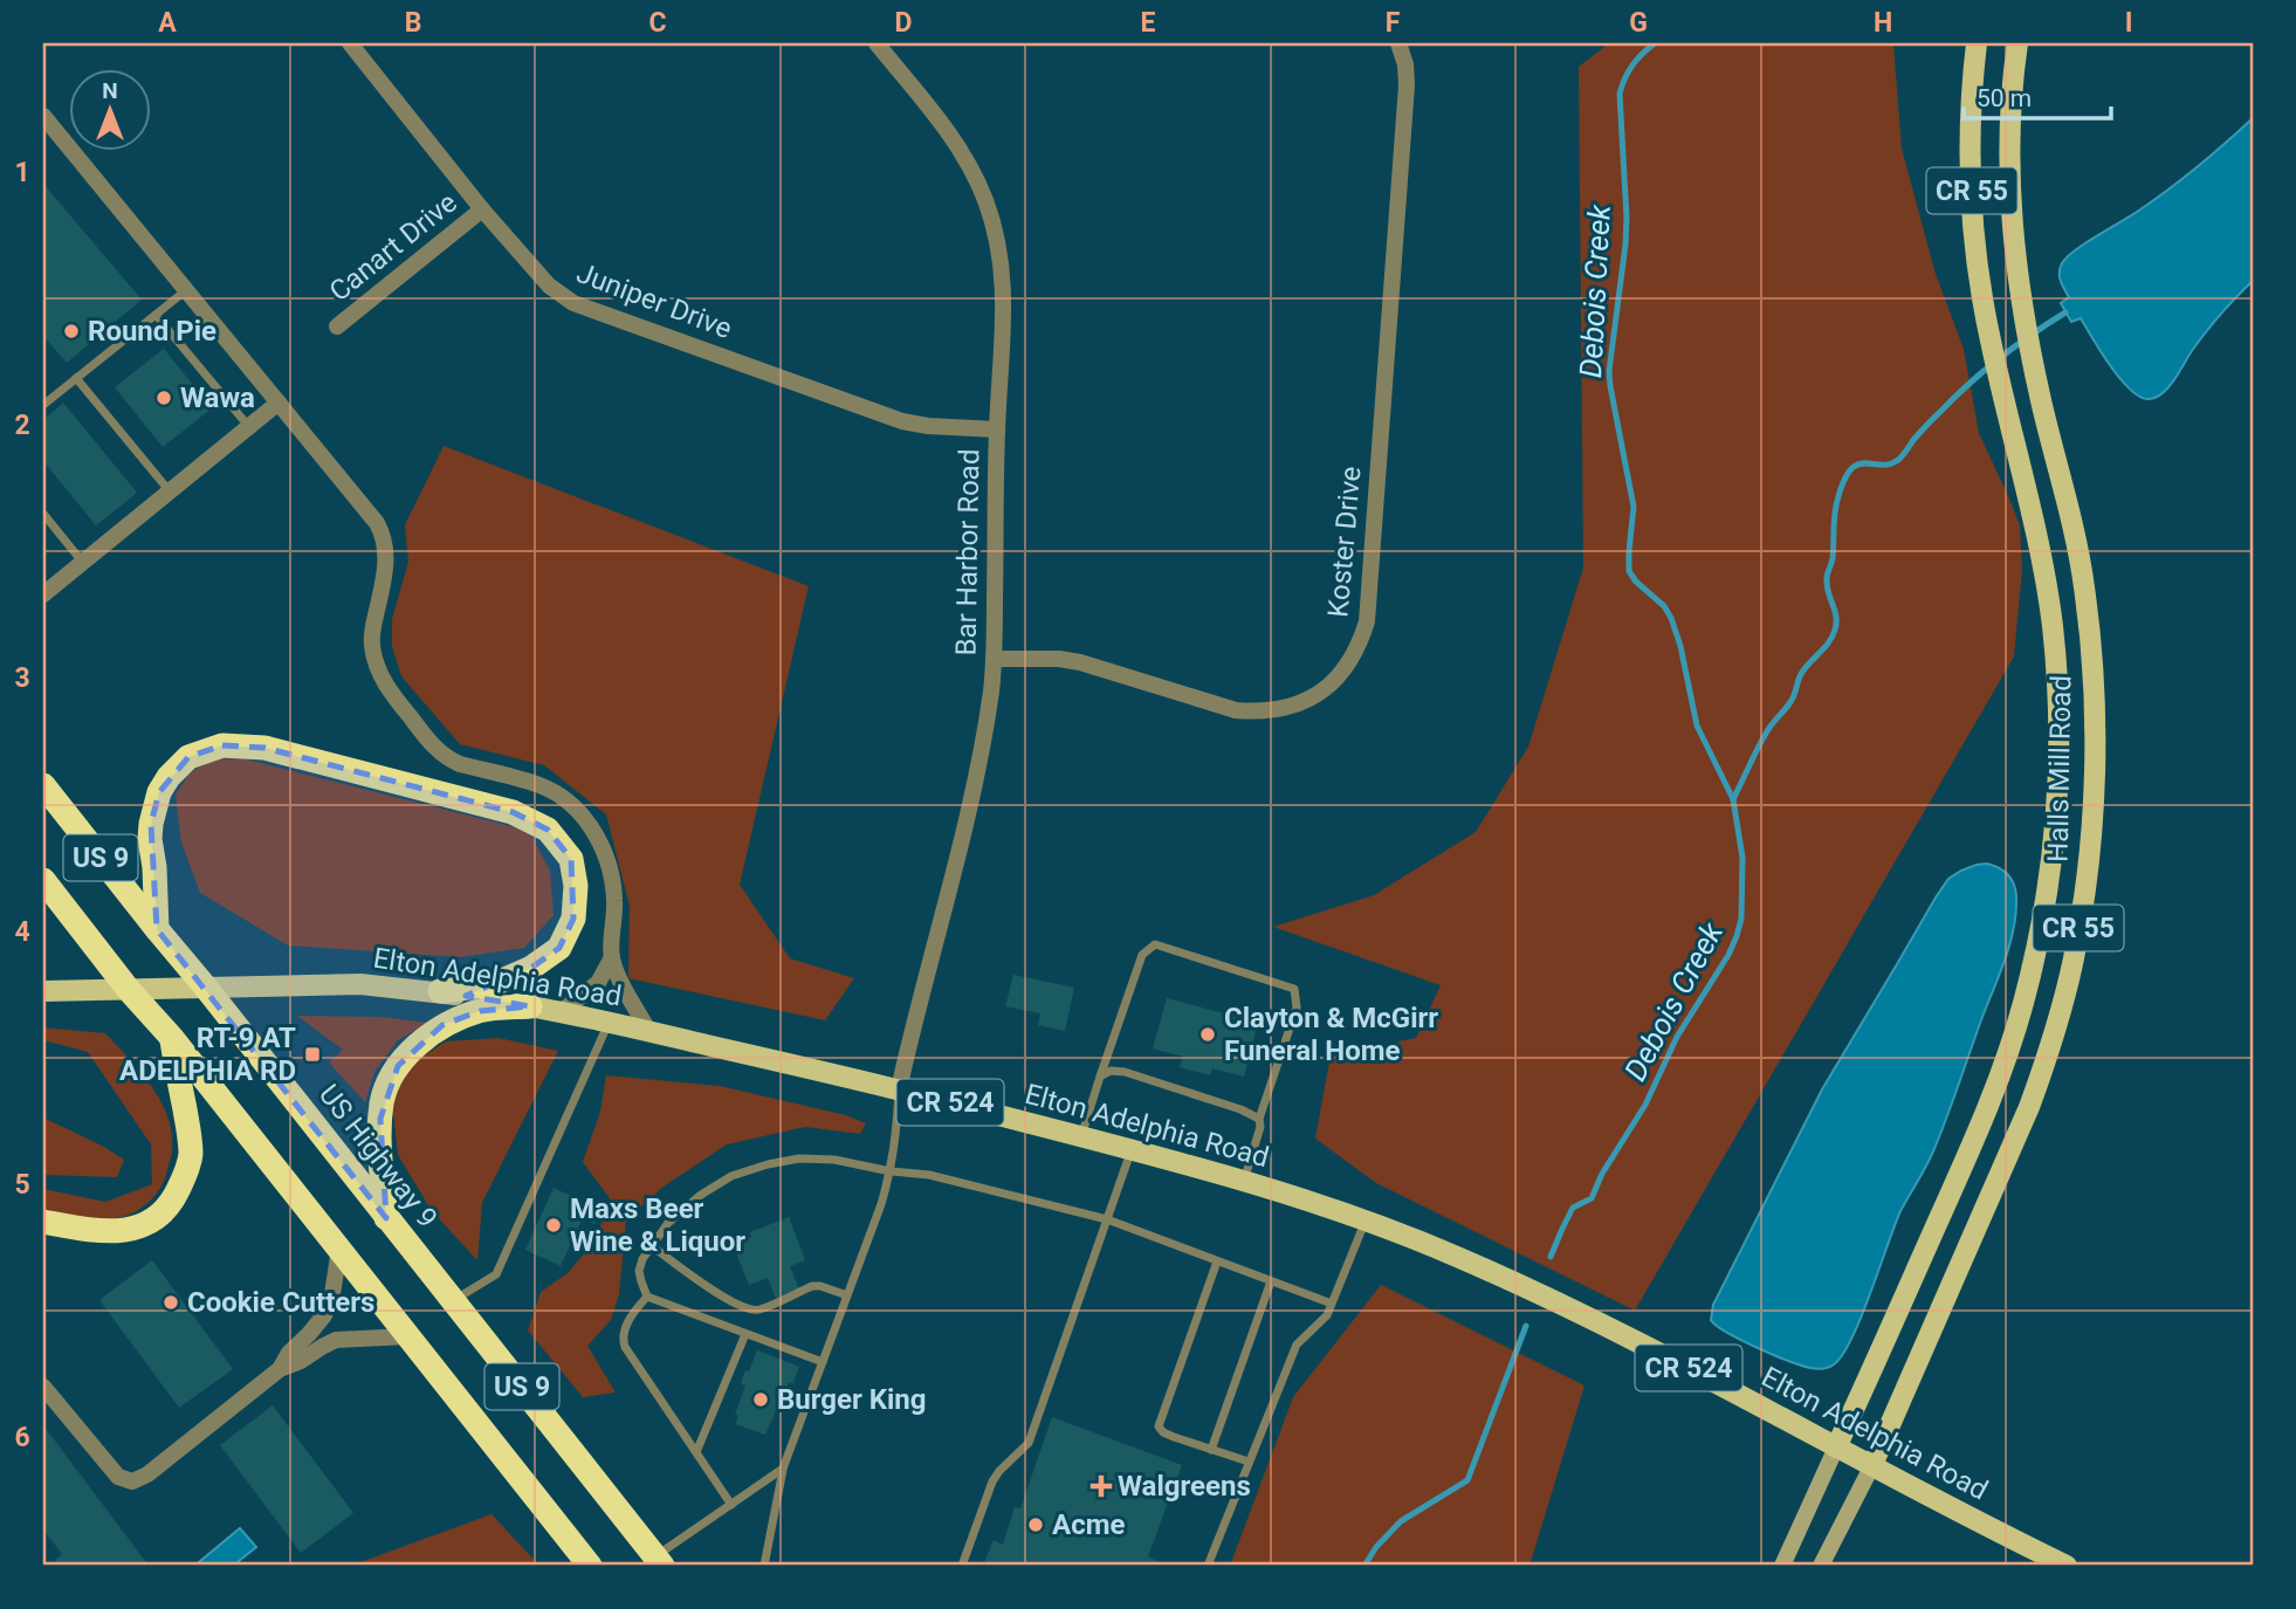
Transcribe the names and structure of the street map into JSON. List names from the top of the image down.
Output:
{
  "streets": {
    "highway": ["US 9", "US Highway 9"],
    "main road": [
      "CR 55",
      "Halls Mill Road",
      "Elton Adelphia Road",
      "CR 524"
    ],
    "street": [
      "Canart Drive",
      "Juniper Drive",
      "Koster Drive",
      "Bar Harbor Road"
    ]
  },
  "crossings": [
    ["Canart Drive", "Juniper Drive"],
    ["Juniper Drive", "Bar Harbor Road"],
    ["Koster Drive", "Bar Harbor Road"],
    ["Bar Harbor Road", "Elton Adelphia Road"],
    ["Halls Mill Road", "Elton Adelphia Road"],
    ["US 9", "Elton Adelphia Road"],
    ["Elton Adelphia Road", "US Highway 9"]
  ],
  "water": ["Debois Creek"],
  "places": {
    "other": [
      "Round Pie",
      "Wawa",
      "Clayton & McGirr Funeral Home",
      "Maxs Beer Wine & Liquor",
      "Cookie Cutters",
      "Burger King",
      "Acme"
    ],
    "transit": ["RT-9 AT ADELPHIA RD"],
    "health": ["Walgreens"]
  },
  "scale_bar": "50 m",
  "north": "top",
  "grid": {
    "columns": [
      "A",
      "B",
      "C",
      "D",
      "E",
      "F",
      "G",
      "H",
      "I"
    ],
    "rows": [
      "1",
      "2",
      "3",
      "4",
      "5",
      "6"
    ]
  }
}
